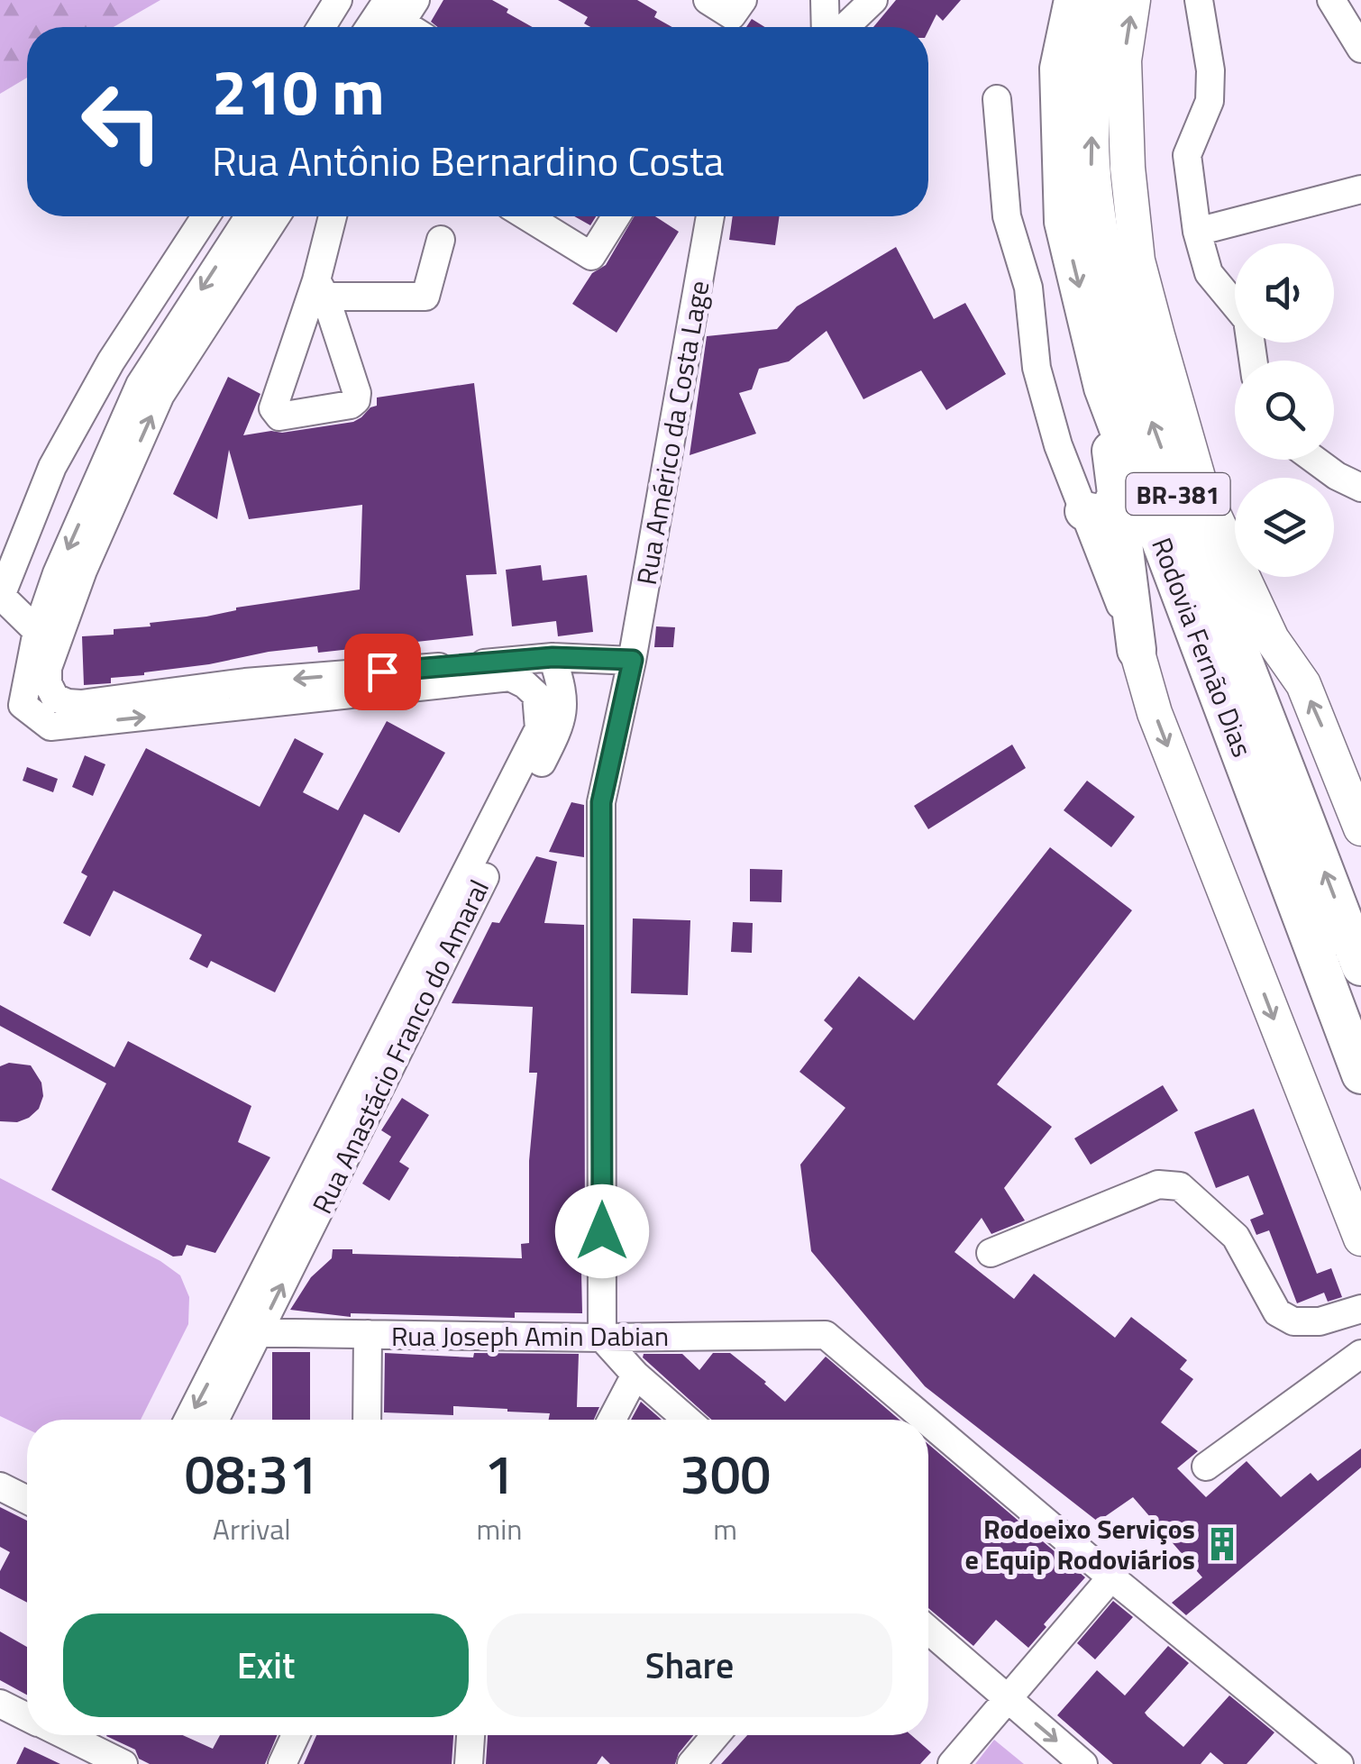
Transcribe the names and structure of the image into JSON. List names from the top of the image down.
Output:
{
  "streets": {
    "highway": ["BR-381", "Rodovia Fernão Dias"],
    "street": ["Rua Américo da Costa Lage", "Rua Anastácio Franco do Amaral", "Rua Joseph Amin Dabian"]
  },
  "crossings": [
    ["Rua Américo da Costa Lage", "Rua Joseph Amin Dabian"],
    ["BR-381", "Rodovia Fernão Dias"],
    ["Rua Anastácio Franco do Amaral", "Rua Joseph Amin Dabian"]
  ],
  "places": {
    "building": ["Rodoeixo Serviços e Equip Rodoviários"]
  },
  "page": {
    "turn": ["210 m", "Rua Antônio Bernardino Costa"],
    "eta": [
      "08:31",
      "Arrival",
      "1",
      "min",
      "300",
      "m"
    ],
    "buttons": ["Exit", "Share"]
  }
}
